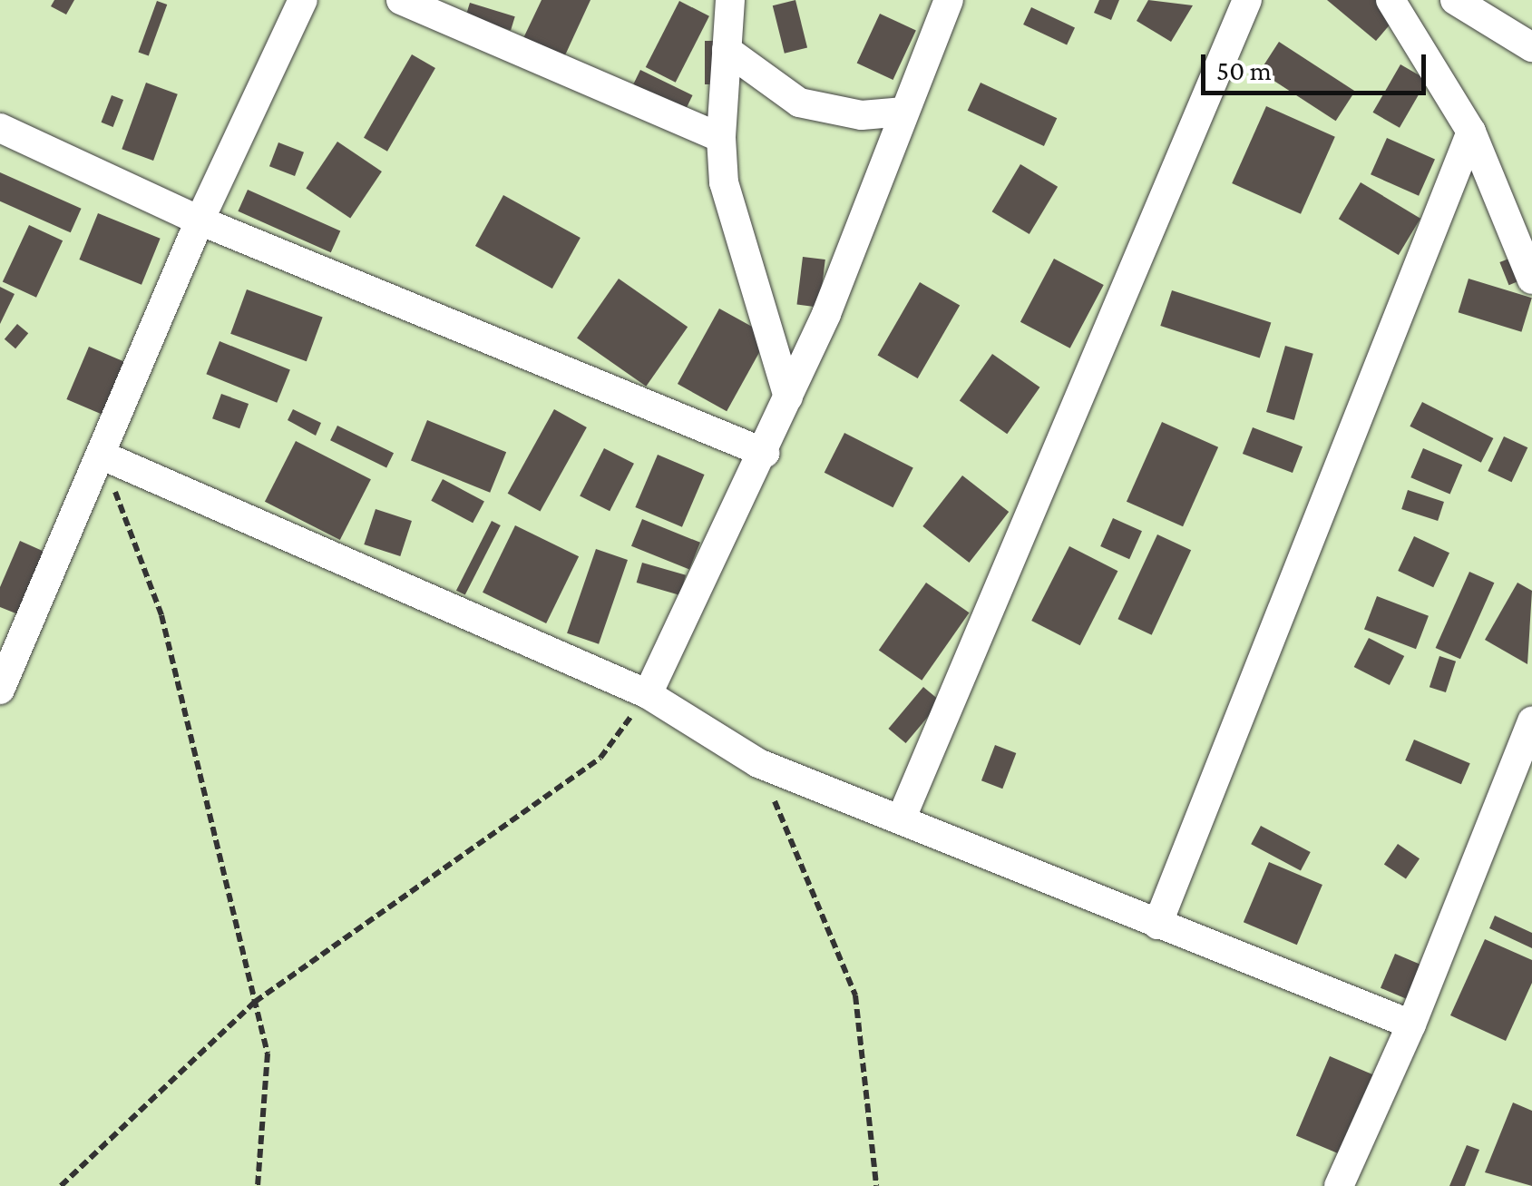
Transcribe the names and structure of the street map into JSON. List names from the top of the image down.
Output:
{
  "scale_bar": "50 m"
}
